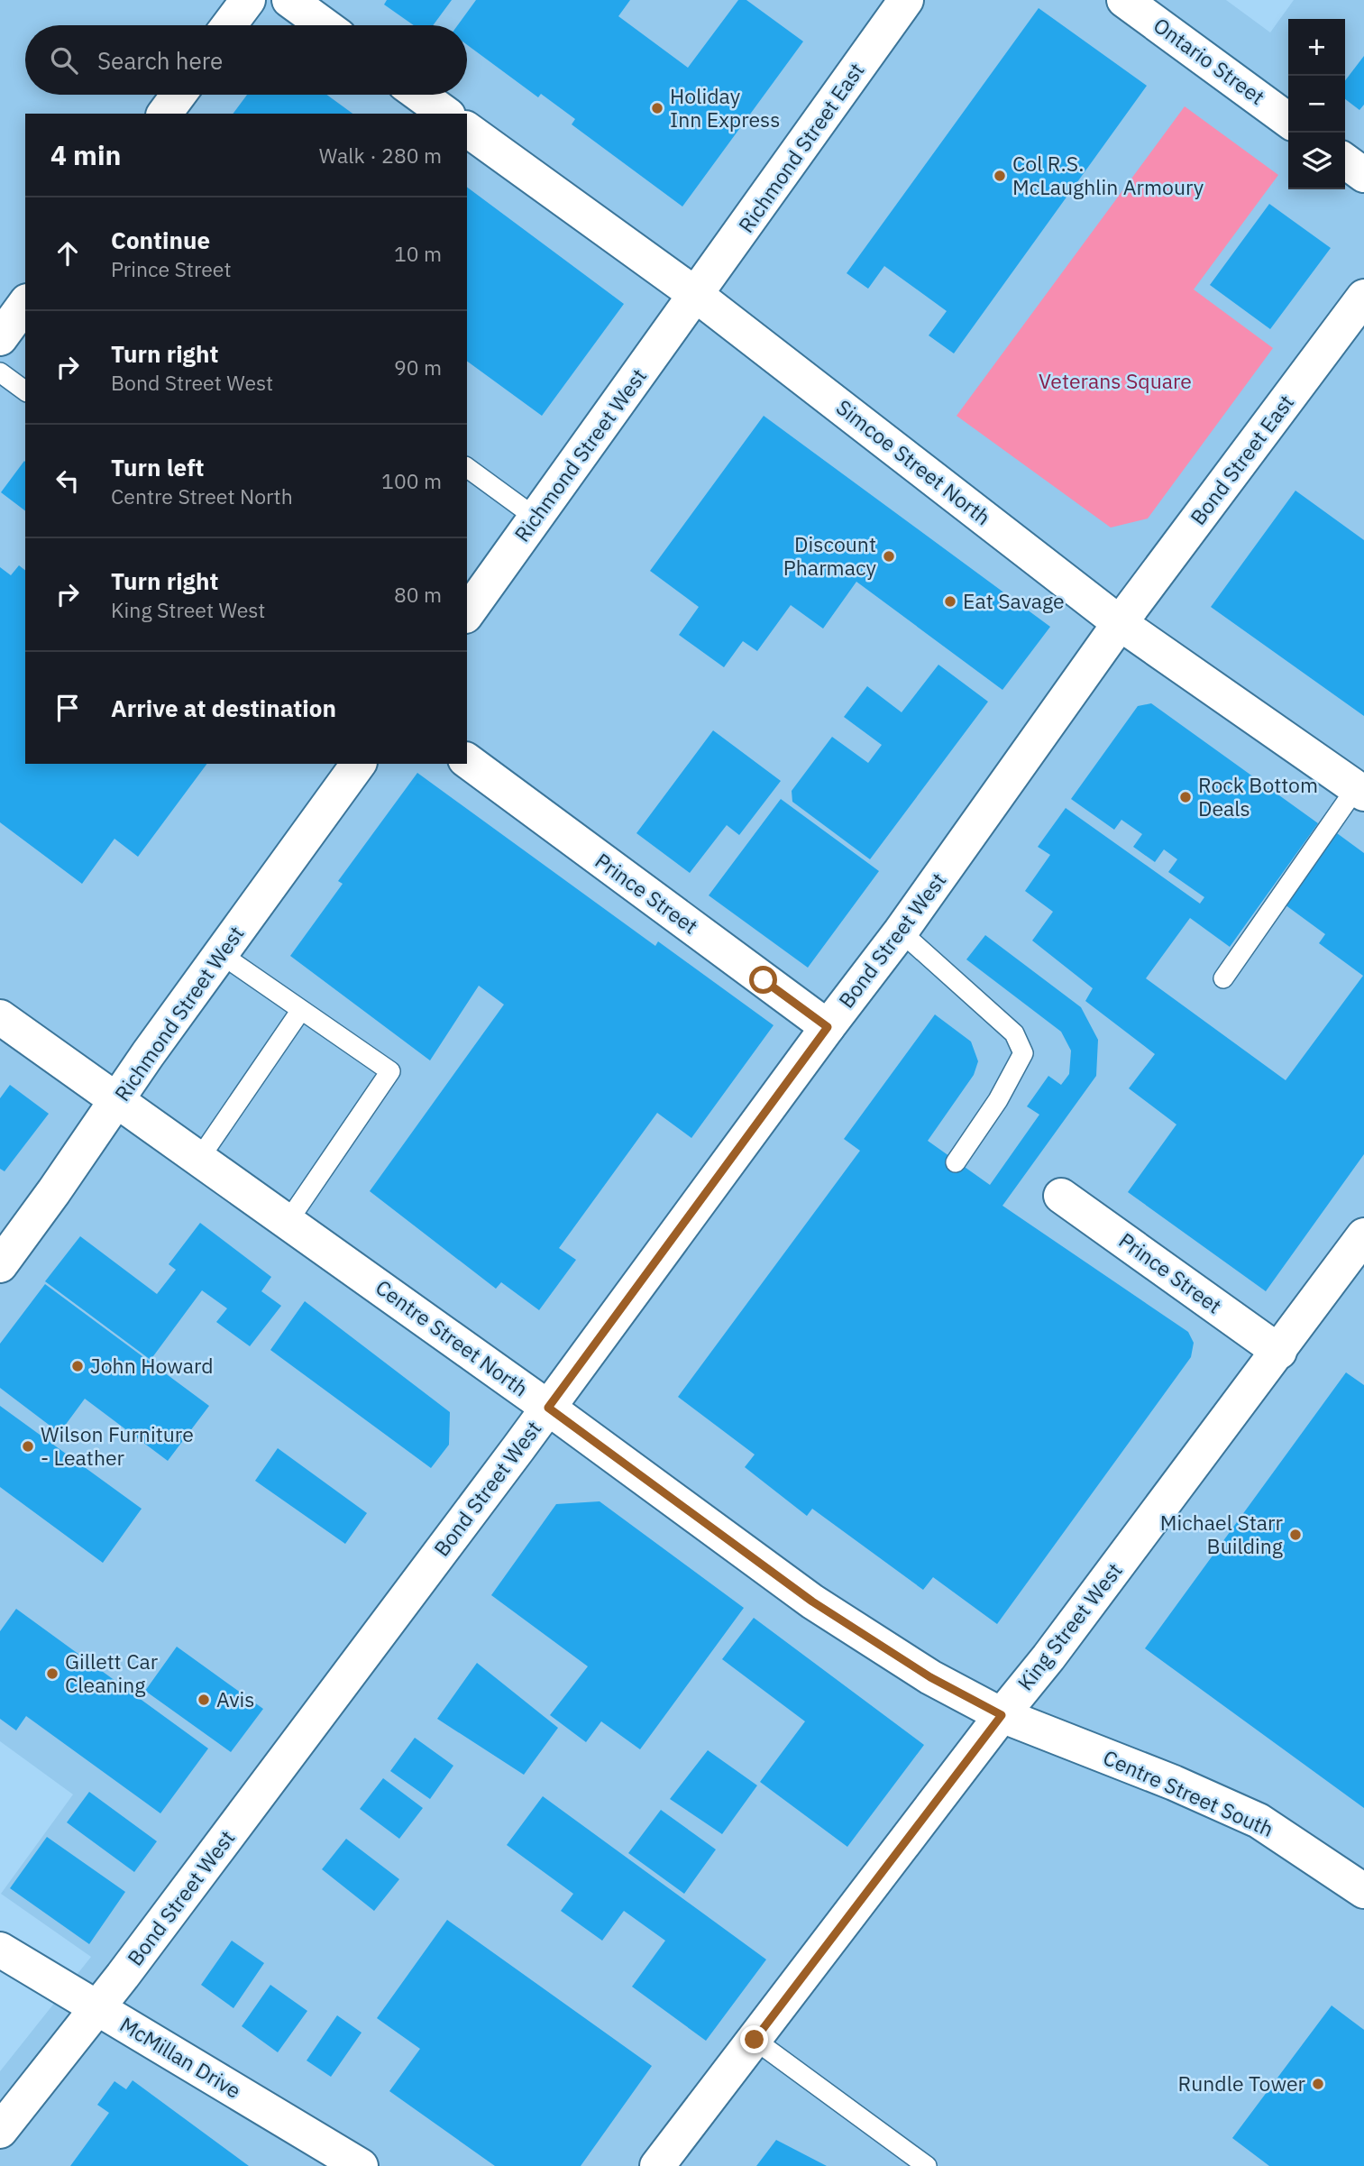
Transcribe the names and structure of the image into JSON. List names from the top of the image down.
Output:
{
  "streets": {
    "main road": [
      "Ontario Street",
      "Richmond Street East",
      "Richmond Street West",
      "Bond Street East",
      "Simcoe Street North",
      "Prince Street",
      "Bond Street West",
      "Centre Street North",
      "King Street West",
      "Centre Street South",
      "McMillan Drive"
    ]
  },
  "crossings": [
    ["Richmond Street East", "Richmond Street West"],
    ["Richmond Street East", "Simcoe Street North"],
    ["Richmond Street West", "Simcoe Street North"],
    ["Richmond Street West", "Centre Street North"],
    ["Bond Street East", "Simcoe Street North"],
    ["Bond Street East", "Bond Street West"],
    ["Simcoe Street North", "Bond Street West"],
    ["Prince Street", "Bond Street West"],
    ["Prince Street", "King Street West"],
    ["Bond Street West", "Centre Street North"],
    ["Bond Street West", "McMillan Drive"],
    ["Centre Street North", "King Street West"],
    ["Centre Street North", "Centre Street South"],
    ["King Street West", "Centre Street South"]
  ],
  "parks": ["Veterans Square"],
  "places": [
    "Holiday Inn Express",
    "Col R.S. McLaughlin Armoury",
    "Discount Pharmacy",
    "Eat Savage",
    "Rock Bottom Deals",
    "John Howard",
    "Wilson Furniture - Leather",
    "Michael Starr Building",
    "Gillett Car Cleaning",
    "Avis",
    "Rundle Tower"
  ],
  "page": {
    "map_buttons": ["+", "−"],
    "search": "Search here",
    "heading": ["4 min", "Walk · 280 m"],
    "list": [
      ["Continue", "Prince Street", "10 m"],
      ["Turn right", "Bond Street West", "90 m"],
      ["Turn left", "Centre Street North", "100 m"],
      ["Turn right", "King Street West", "80 m"],
      "Arrive at destination"
    ]
  }
}
